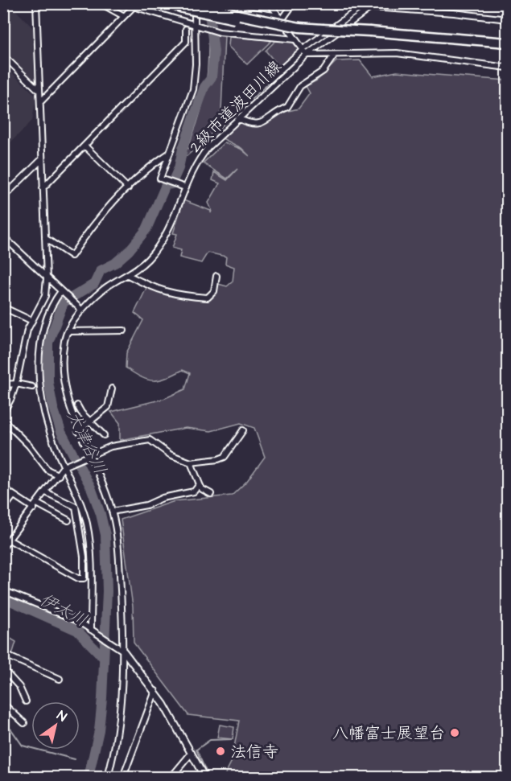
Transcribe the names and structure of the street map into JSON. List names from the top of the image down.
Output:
{
  "streets": {
    "street": ["2級市道波田川線"]
  },
  "water": ["大津谷川", "伊太川"],
  "places": ["八幡富士展望台", "法信寺"],
  "north": "top right"
}
